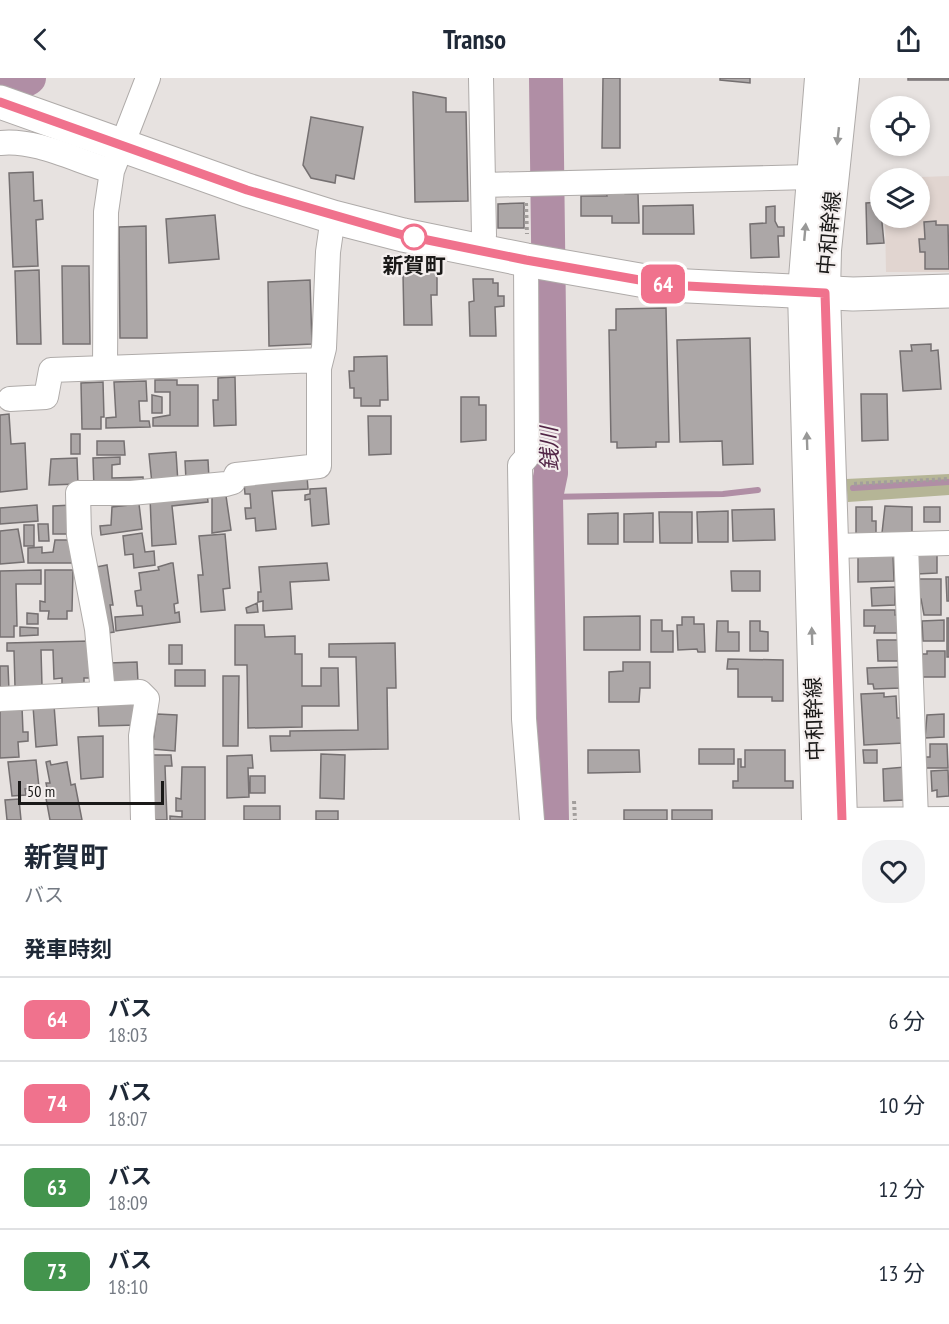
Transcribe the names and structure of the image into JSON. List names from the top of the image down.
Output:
{
  "streets": {
    "main road": ["中和幹線"]
  },
  "water": ["銭川"],
  "places": ["新賀町"],
  "lines": ["bus line 64"],
  "scale_bar": "50 m",
  "page": {
    "header": "Transo",
    "on_map": "64",
    "scale": "50 m",
    "heading": [
      ["新賀町", "バス"],
      "発車時刻"
    ],
    "list": [
      {
        "mark": "64",
        "name": "バス",
        "note": "18:03",
        "value": "6 分"
      },
      {
        "mark": "74",
        "name": "バス",
        "note": "18:07",
        "value": "10 分"
      },
      {
        "mark": "63",
        "name": "バス",
        "note": "18:09",
        "value": "12 分"
      },
      {
        "mark": "73",
        "name": "バス",
        "note": "18:10",
        "value": "13 分"
      }
    ]
  }
}
